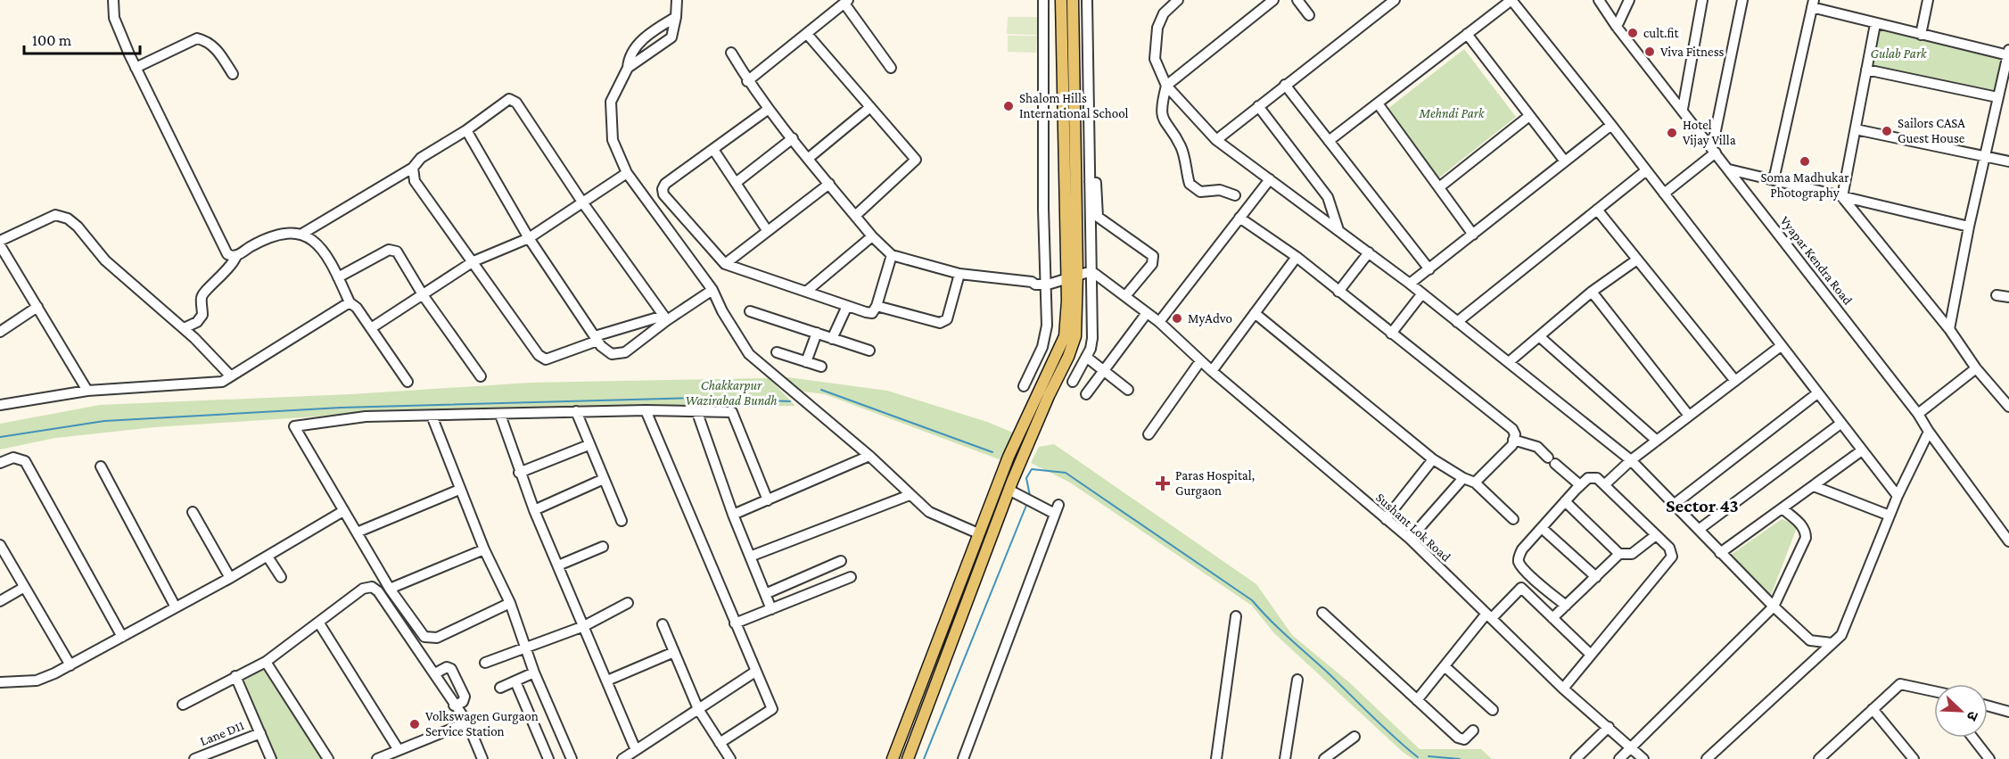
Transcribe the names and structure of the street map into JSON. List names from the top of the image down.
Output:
{
  "streets": {
    "street": ["Vyapar Kendra Road", "Sushant Lok Road", "Lane D11"]
  },
  "districts": ["Sector 43"],
  "parks": ["Gulab Park", "Mehndi Park", "Chakkarpur Wazirabad Bundh"],
  "places": {
    "other": [
      "cult.fit",
      "Viva Fitness",
      "Shalom Hills International School",
      "Sailors CASA Guest House",
      "Hotel Vijay Villa",
      "Soma Madhukar Photography",
      "MyAdvo",
      "Volkswagen Gurgaon Service Station"
    ],
    "health": ["Paras Hospital, Gurgaon"]
  },
  "scale_bar": "100 m",
  "north": "bottom right"
}
